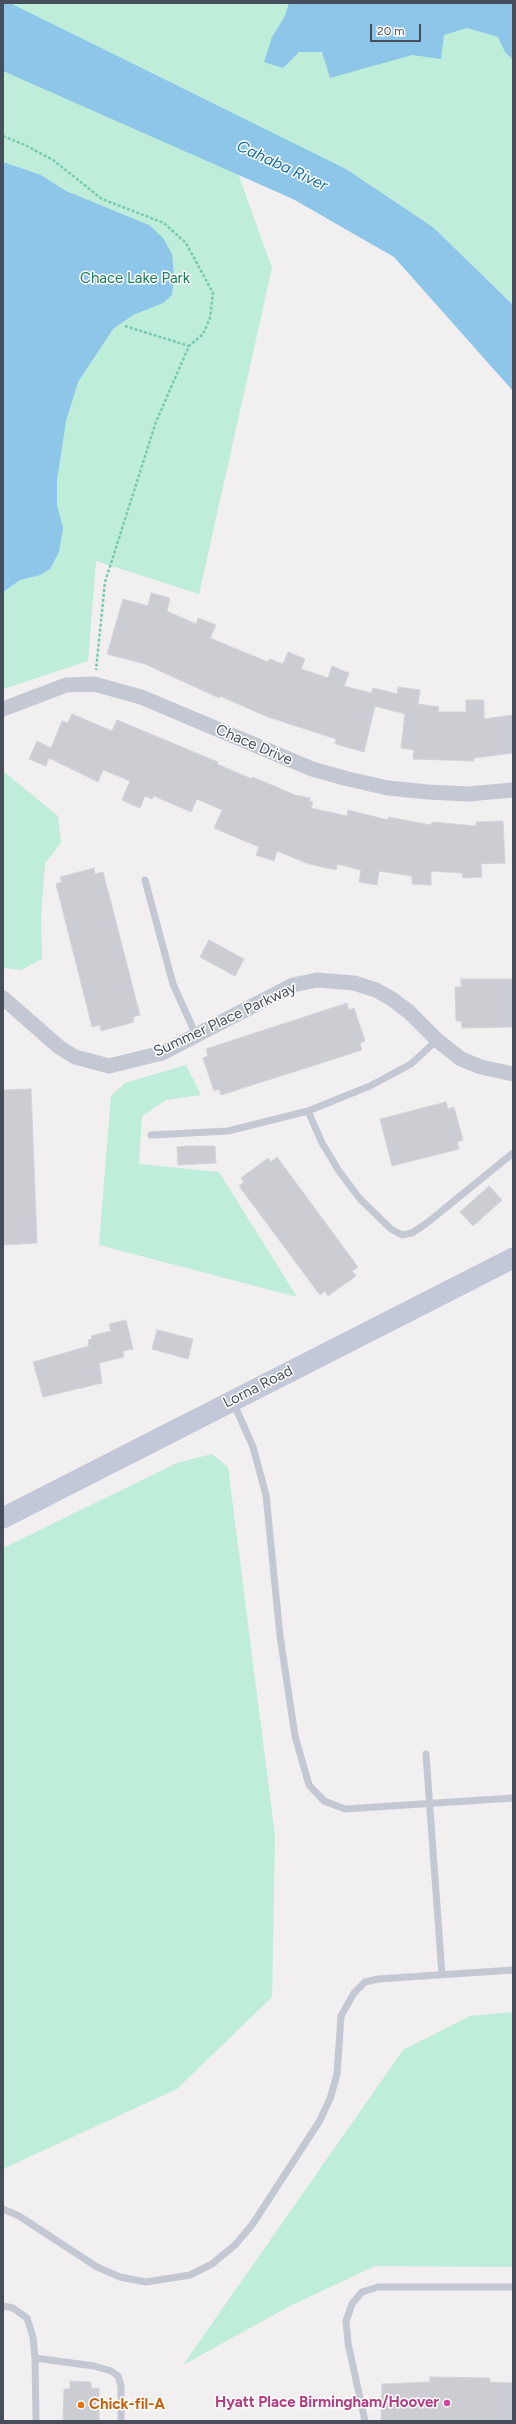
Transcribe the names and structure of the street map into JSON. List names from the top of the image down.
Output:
{
  "streets": {
    "street": ["Chace Drive", "Summer Place Parkway", "Lorna Road"]
  },
  "water": ["Cahaba River"],
  "parks": ["Chace Lake Park"],
  "places": ["Hyatt Place Birmingham/Hoover", "Chick-fil-A"],
  "scale_bar": "20 m"
}
